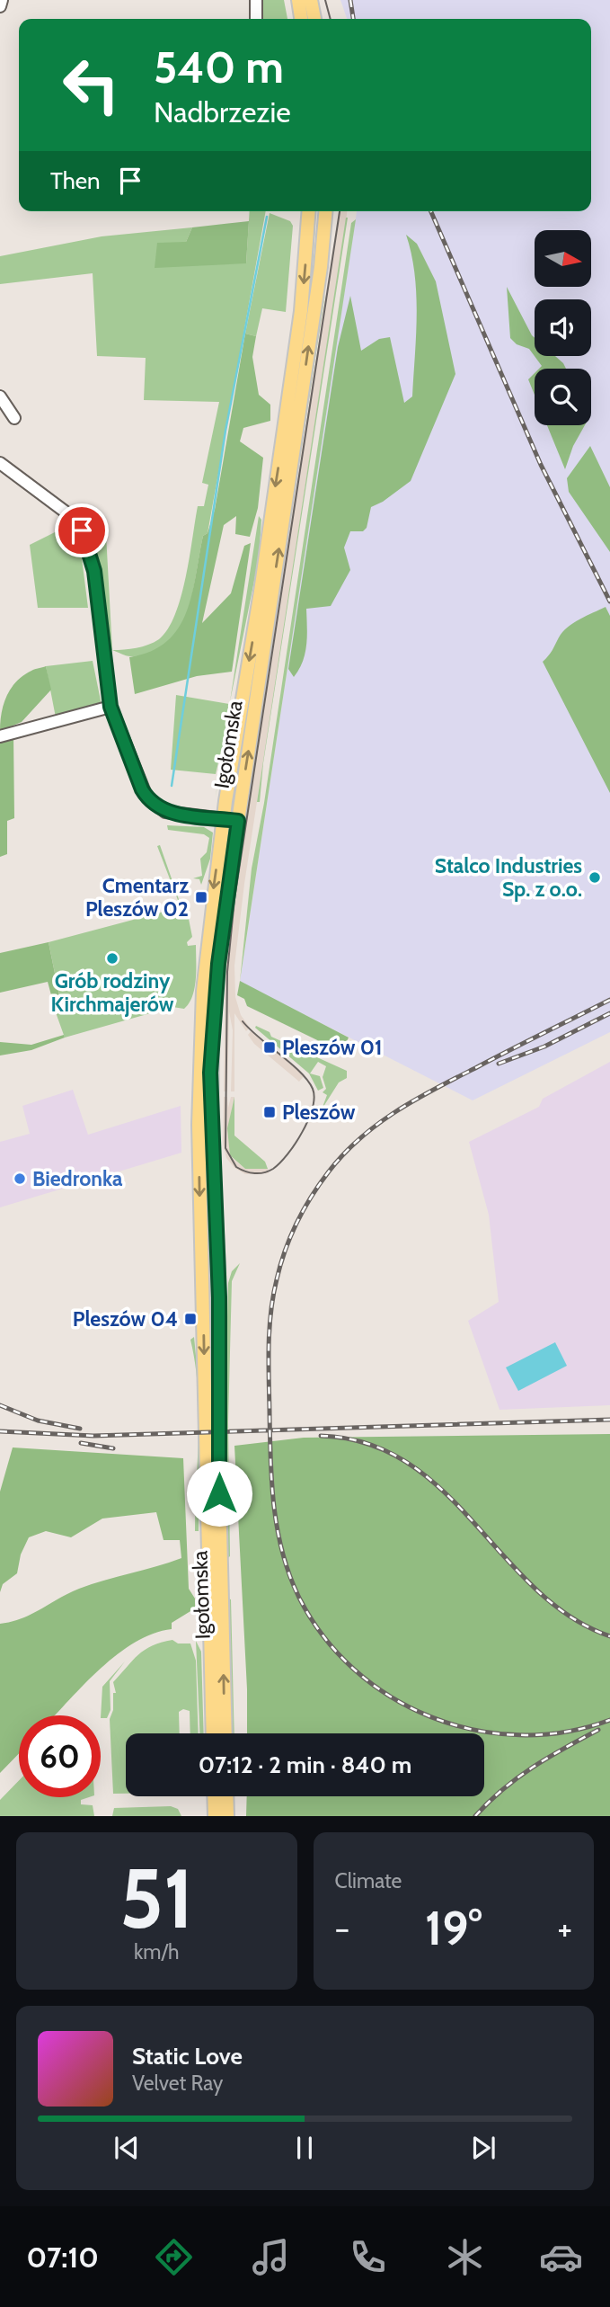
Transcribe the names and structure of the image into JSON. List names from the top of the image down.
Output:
{
  "streets": {
    "main road": ["Igołomska"]
  },
  "places": {
    "other": ["Stalco Industries Sp. z o.o.", "Grób rodziny Kirchmajerów", "Biedronka"],
    "transit": [
      "Cmentarz Pleszów 02",
      "Pleszów 01",
      "Pleszów",
      "Pleszów 04"
    ]
  },
  "north": "right",
  "page": {
    "turn": ["540 m", "Nadbrzezie"],
    "then": "Then",
    "limit": "60",
    "trip": "07:12 · 2 min · 840 m",
    "tile": [
      ["51", "km/h"],
      "Climate"
    ],
    "heat": ["−", "19°", "+"],
    "song": ["Static Love", "Velvet Ray"],
    "tabs": "07:10"
  }
}
